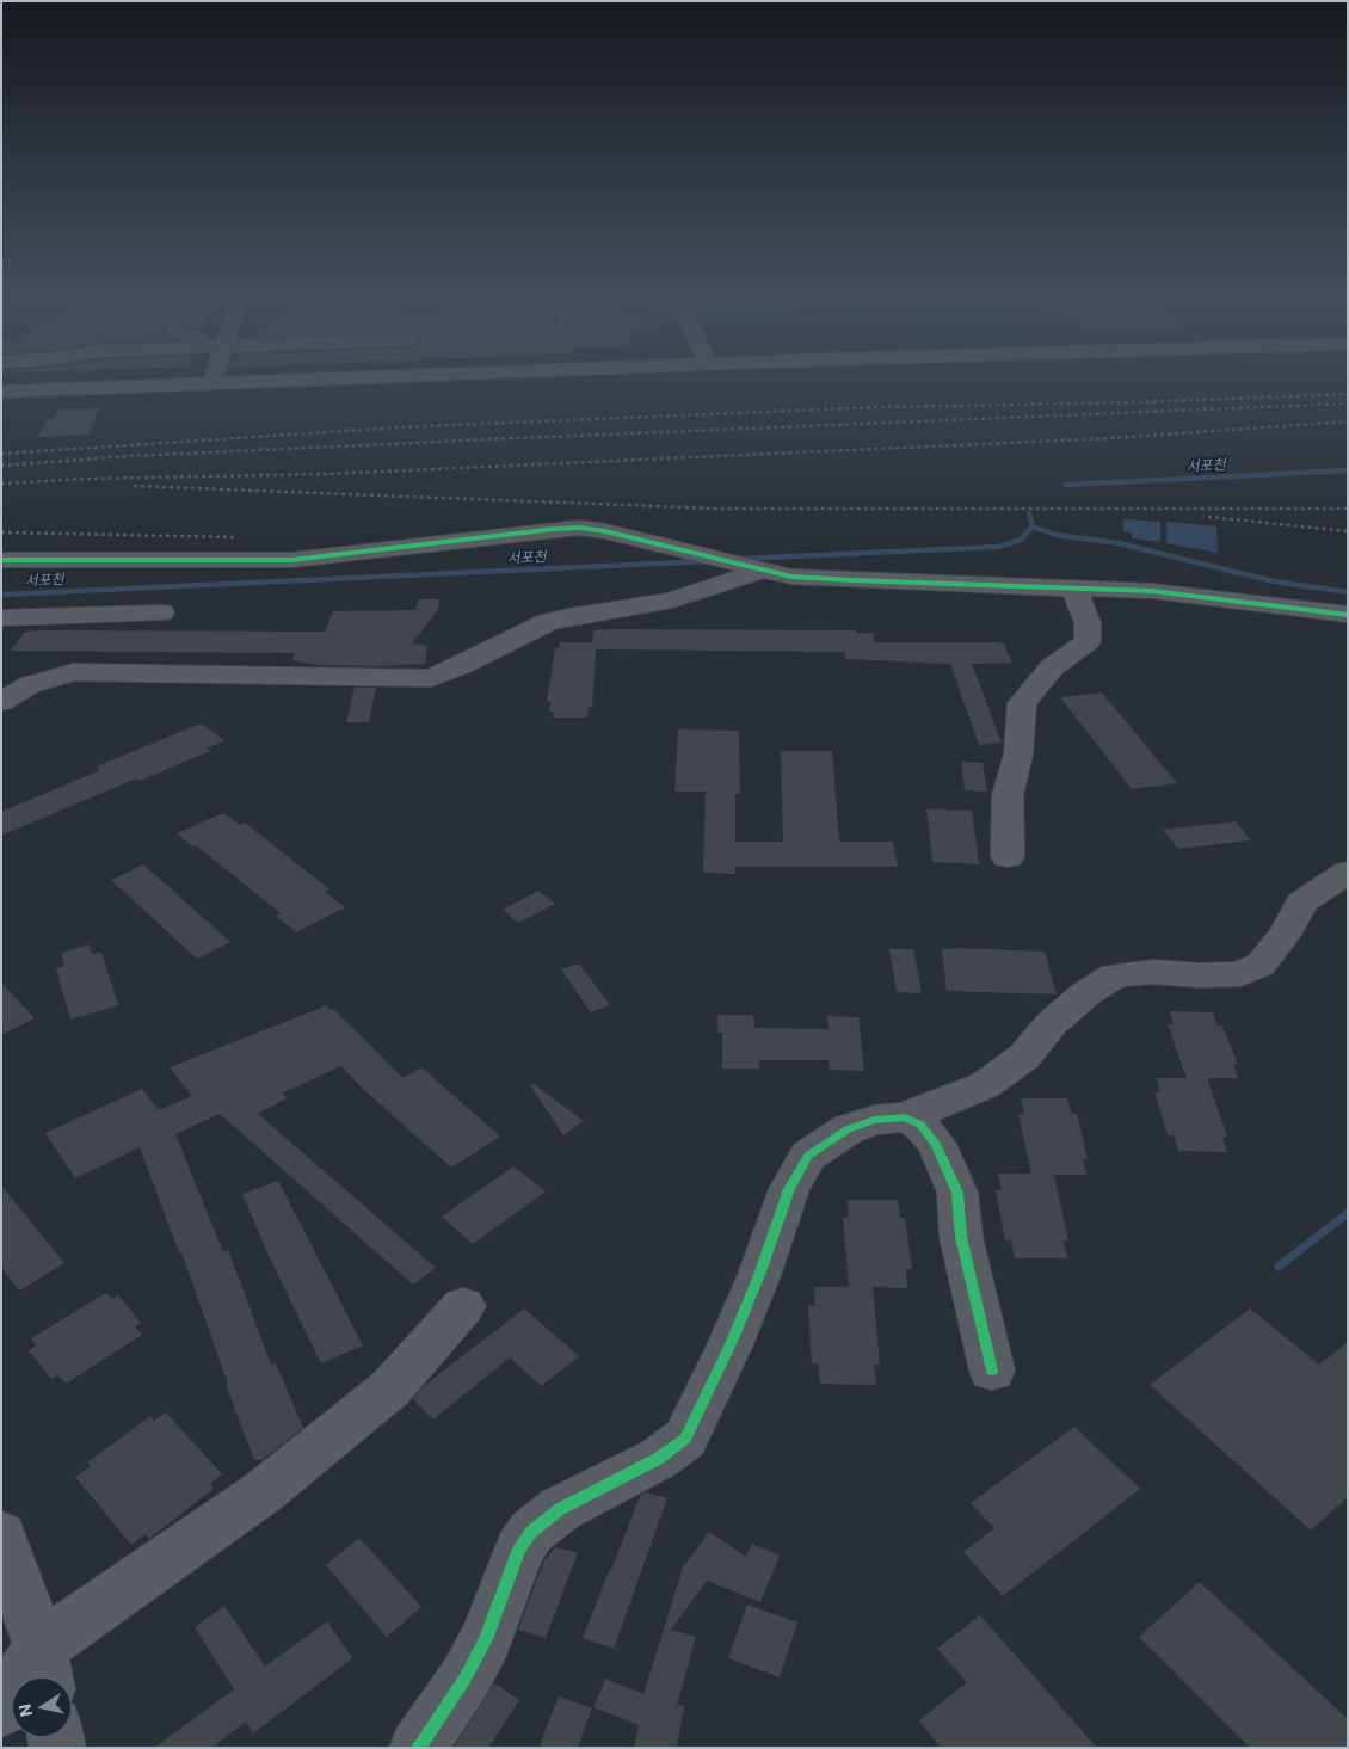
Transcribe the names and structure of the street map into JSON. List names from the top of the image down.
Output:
{
  "water": ["서포천"],
  "north": "left"
}
